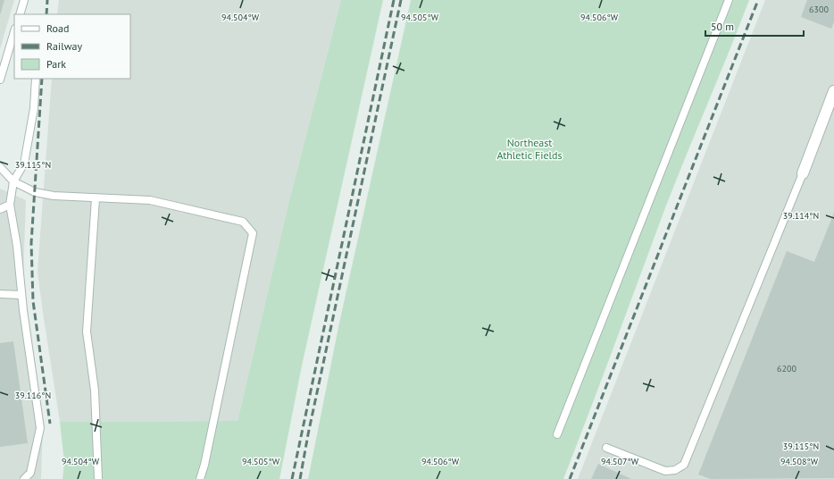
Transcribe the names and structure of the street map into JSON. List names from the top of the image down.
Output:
{
  "parks": ["Northeast Athletic Fields"],
  "house_numbers": ["6300", "6200"],
  "legend": ["Road", "Railway", "Park"],
  "scale_bar": "50 m",
  "coordinates": [
    "94.504°W",
    "94.505°W",
    "94.506°W",
    "39.115°N",
    "39.114°N",
    "39.116°N",
    "94.507°W",
    "94.508°W"
  ]
}
